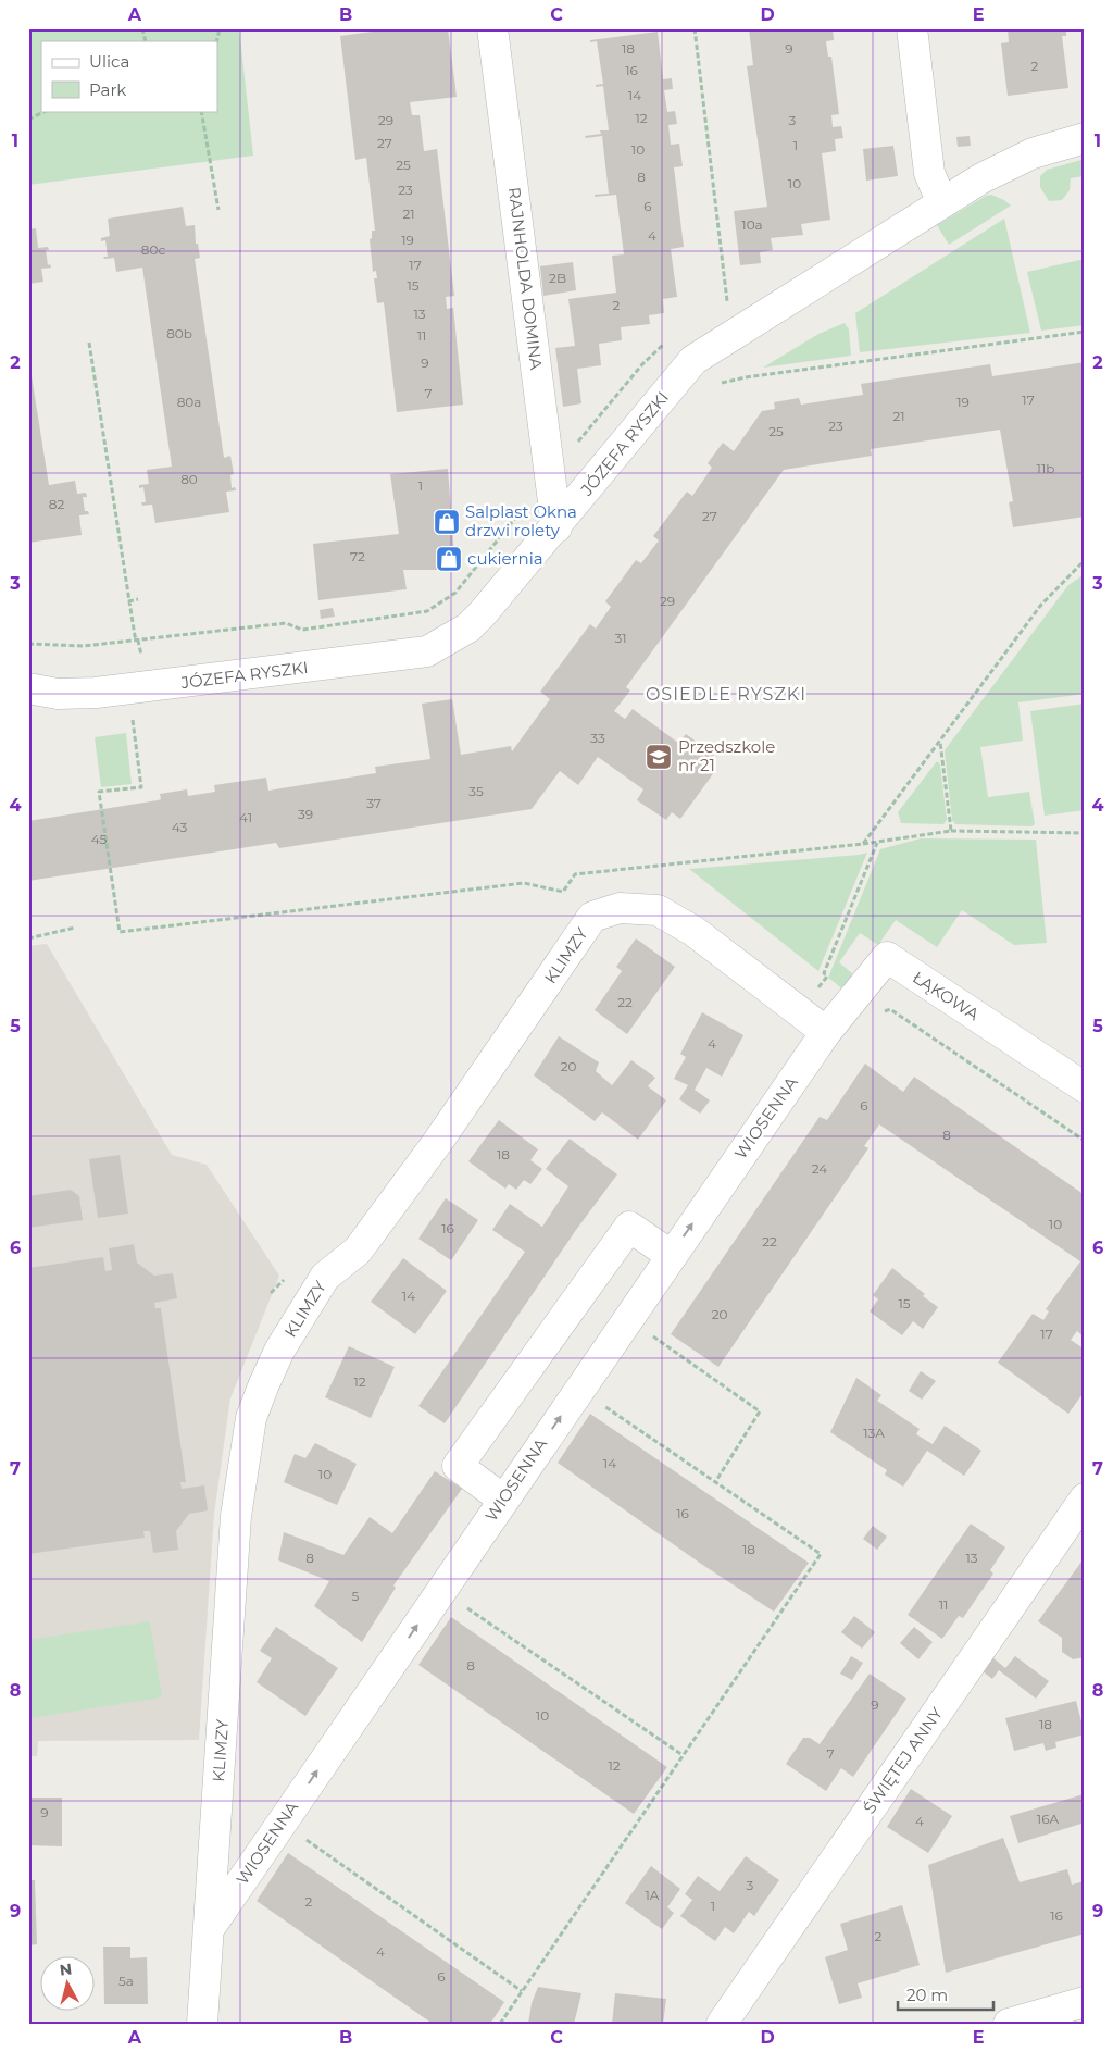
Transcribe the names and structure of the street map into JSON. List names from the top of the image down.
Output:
{
  "streets": {
    "street": [
      "RAJNHOLDA DOMINA",
      "JÓZEFA RYSZKI",
      "KLIMZY",
      "ŁĄKOWA",
      "WIOSENNA",
      "ŚWIĘTEJ ANNY"
    ]
  },
  "crossings": [
    ["RAJNHOLDA DOMINA", "JÓZEFA RYSZKI"],
    ["KLIMZY", "ŁĄKOWA"],
    ["KLIMZY", "WIOSENNA"],
    ["ŁĄKOWA", "WIOSENNA"]
  ],
  "one_way": ["WIOSENNA"],
  "districts": ["OSIEDLE RYSZKI"],
  "places": {
    "shop": ["Salplast Okna drzwi rolety", "cukiernia"],
    "school or university": ["Przedszkole nr 21"]
  },
  "house_numbers": [
    "18",
    "9",
    "2",
    "16",
    "14",
    "12",
    "29",
    "3",
    "27",
    "1",
    "10",
    "25",
    "8",
    "10",
    "23",
    "6",
    "21",
    "10a",
    "4",
    "19",
    "80c",
    "17",
    "2B",
    "15",
    "2",
    "13",
    "80b",
    "11",
    "9",
    "7",
    "17",
    "80a",
    "19",
    "21",
    "23",
    "25",
    "11b",
    "80",
    "1",
    "82",
    "27",
    "72",
    "29",
    "31",
    "33",
    "35",
    "37",
    "39",
    "41",
    "43",
    "45",
    "22",
    "4",
    "20",
    "6",
    "8",
    "18",
    "24",
    "10",
    "16",
    "22",
    "14",
    "15",
    "20",
    "17",
    "12",
    "13A",
    "14",
    "10",
    "16",
    "18",
    "8",
    "13",
    "5",
    "11",
    "8",
    "9",
    "10",
    "18",
    "7",
    "12",
    "9",
    "16A",
    "4",
    "3",
    "1A",
    "2",
    "1",
    "16",
    "2",
    "4",
    "6",
    "5a"
  ],
  "legend": ["Ulica", "Park"],
  "scale_bar": "20 m",
  "north": "top",
  "grid": {
    "columns": [
      "A",
      "B",
      "C",
      "D",
      "E"
    ],
    "rows": [
      "1",
      "2",
      "3",
      "4",
      "5",
      "6",
      "7",
      "8",
      "9"
    ]
  }
}
